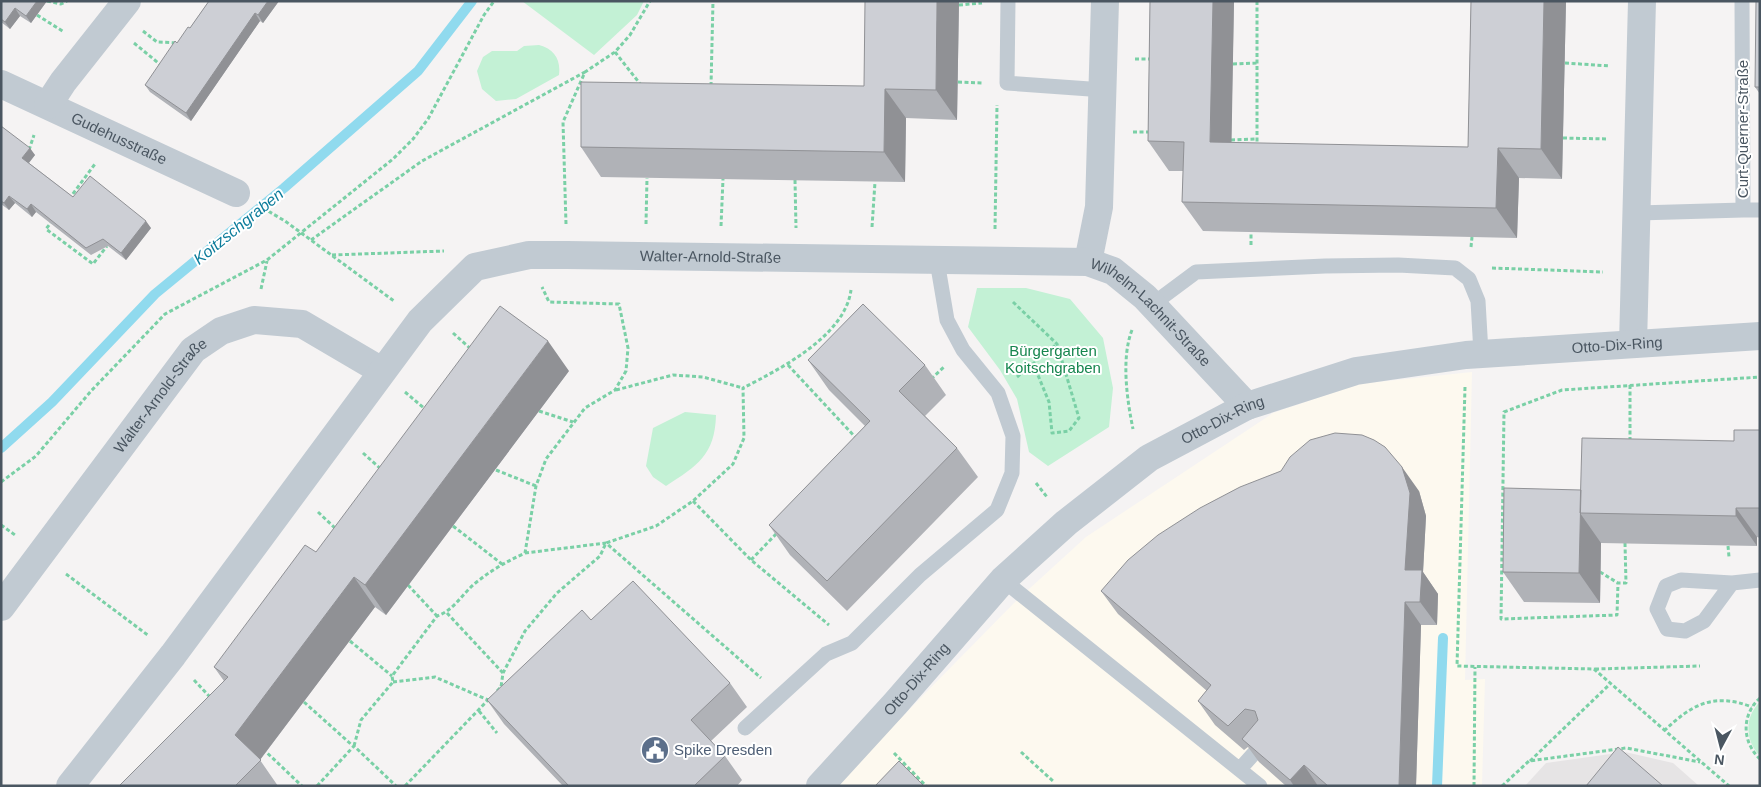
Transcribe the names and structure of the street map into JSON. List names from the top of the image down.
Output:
{
  "streets": {
    "street": [
      "Gudehusstraße",
      "Walter-Arnold-Straße",
      "Wilhelm-Lachnit-Straße",
      "Otto-Dix-Ring"
    ],
    "lane": ["Curt-Querner-Straße"]
  },
  "crossings": [
    ["Walter-Arnold-Straße", "Wilhelm-Lachnit-Straße"],
    ["Wilhelm-Lachnit-Straße", "Otto-Dix-Ring"]
  ],
  "water": ["Koitzschgraben"],
  "parks": ["Bürgergarten Koitschgraben"],
  "places": {
    "public building": ["Spike Dresden"]
  },
  "north": "bottom"
}
